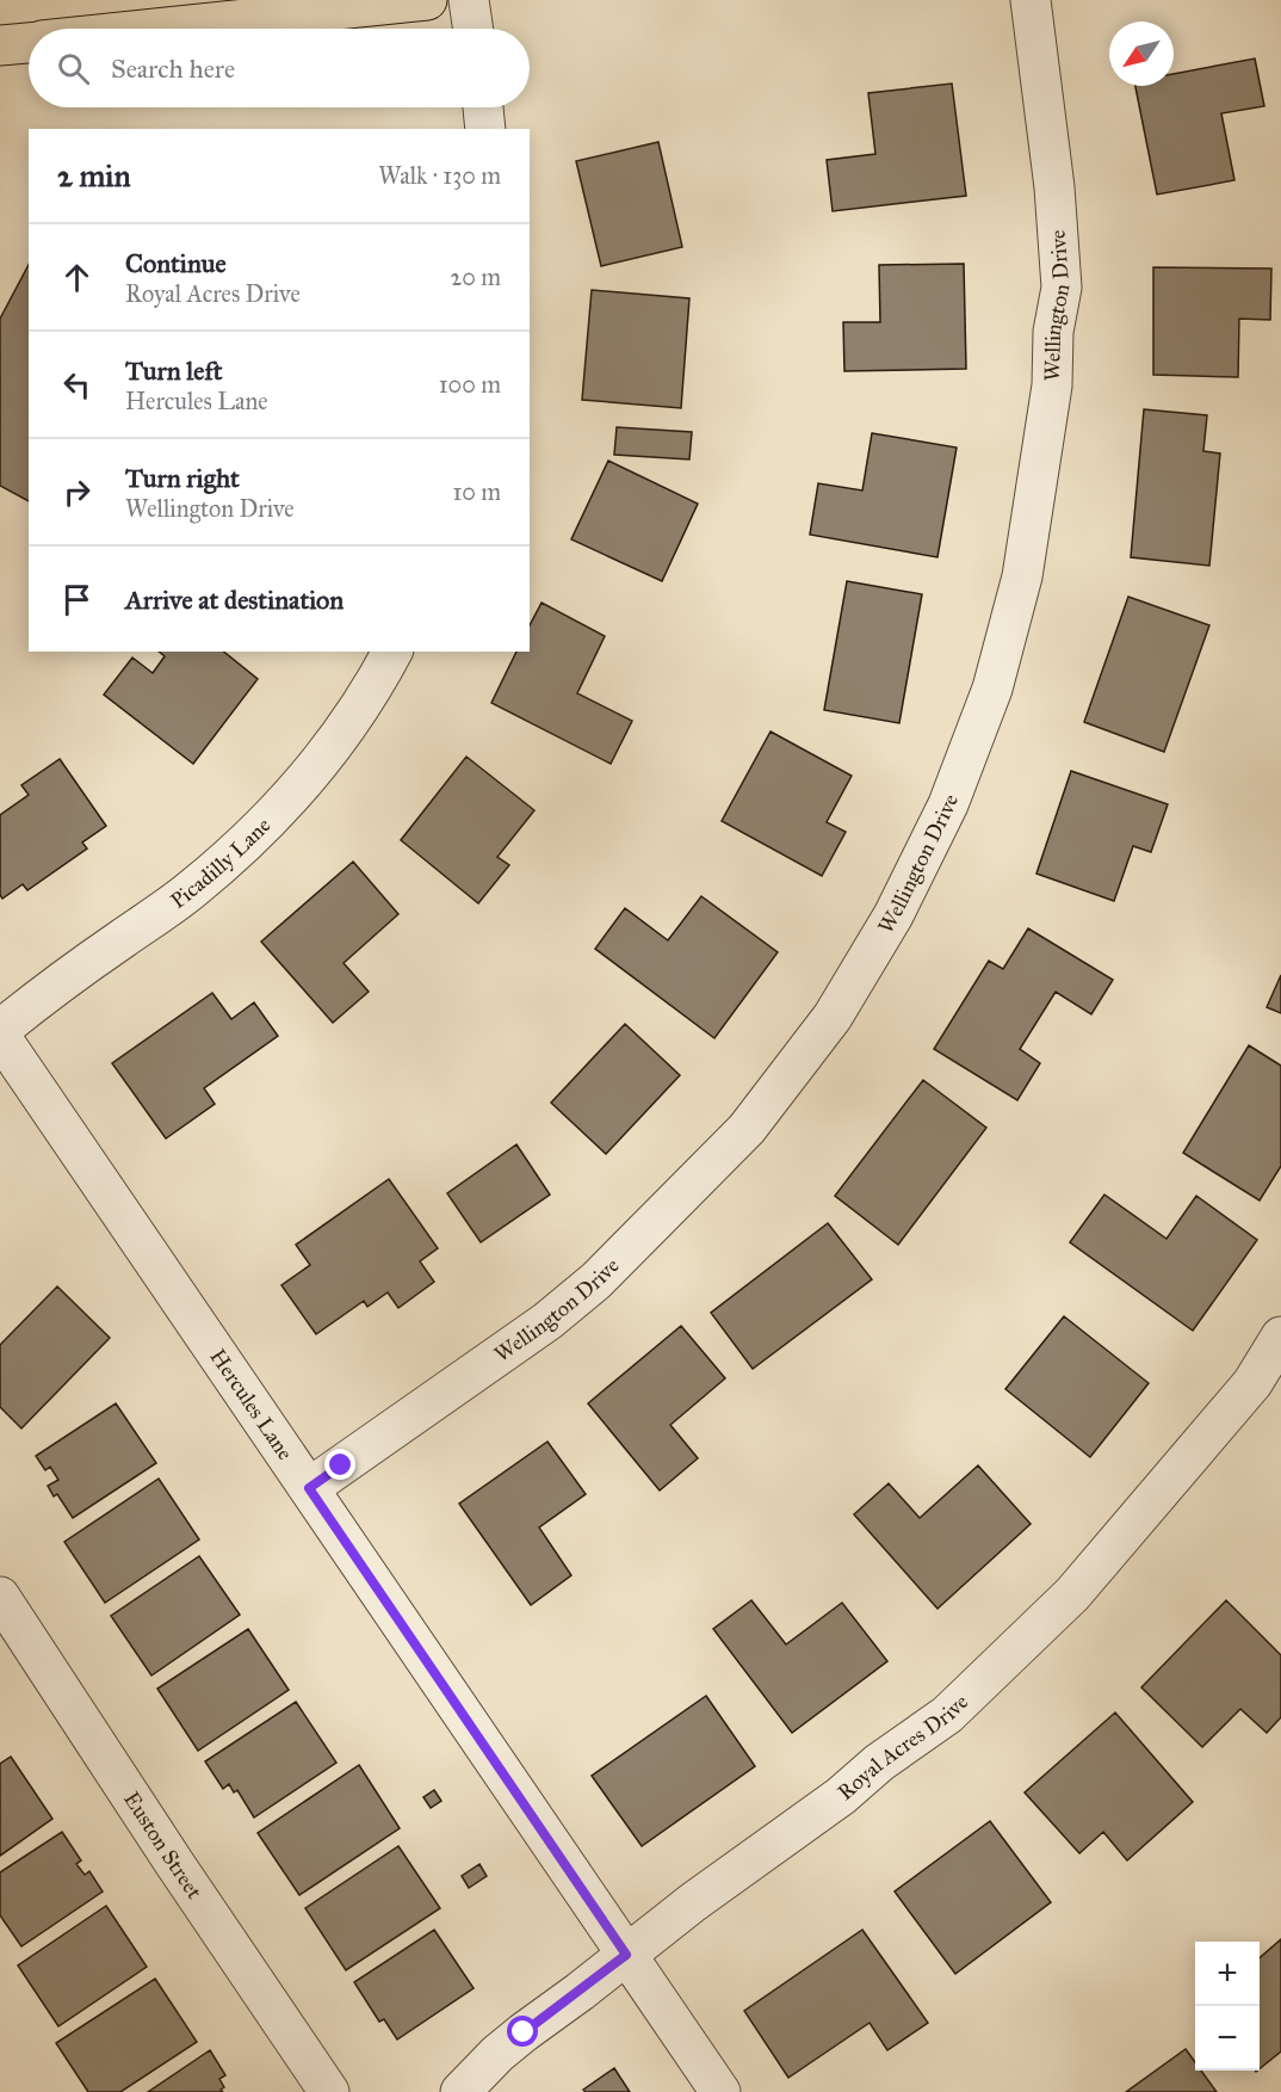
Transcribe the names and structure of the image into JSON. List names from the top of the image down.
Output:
{
  "streets": {
    "street": [
      "Wellington Drive",
      "Picadilly Lane",
      "Hercules Lane",
      "Royal Acres Drive",
      "Euston Street"
    ]
  },
  "crossings": [
    ["Wellington Drive", "Hercules Lane"],
    ["Hercules Lane", "Royal Acres Drive"]
  ],
  "north": "bottom left",
  "page": {
    "search": "Search here",
    "heading": ["2 min", "Walk · 130 m"],
    "list": [
      ["Continue", "Royal Acres Drive", "20 m"],
      ["Turn left", "Hercules Lane", "100 m"],
      ["Turn right", "Wellington Drive", "10 m"],
      "Arrive at destination"
    ],
    "map_buttons": ["+", "−"]
  }
}
